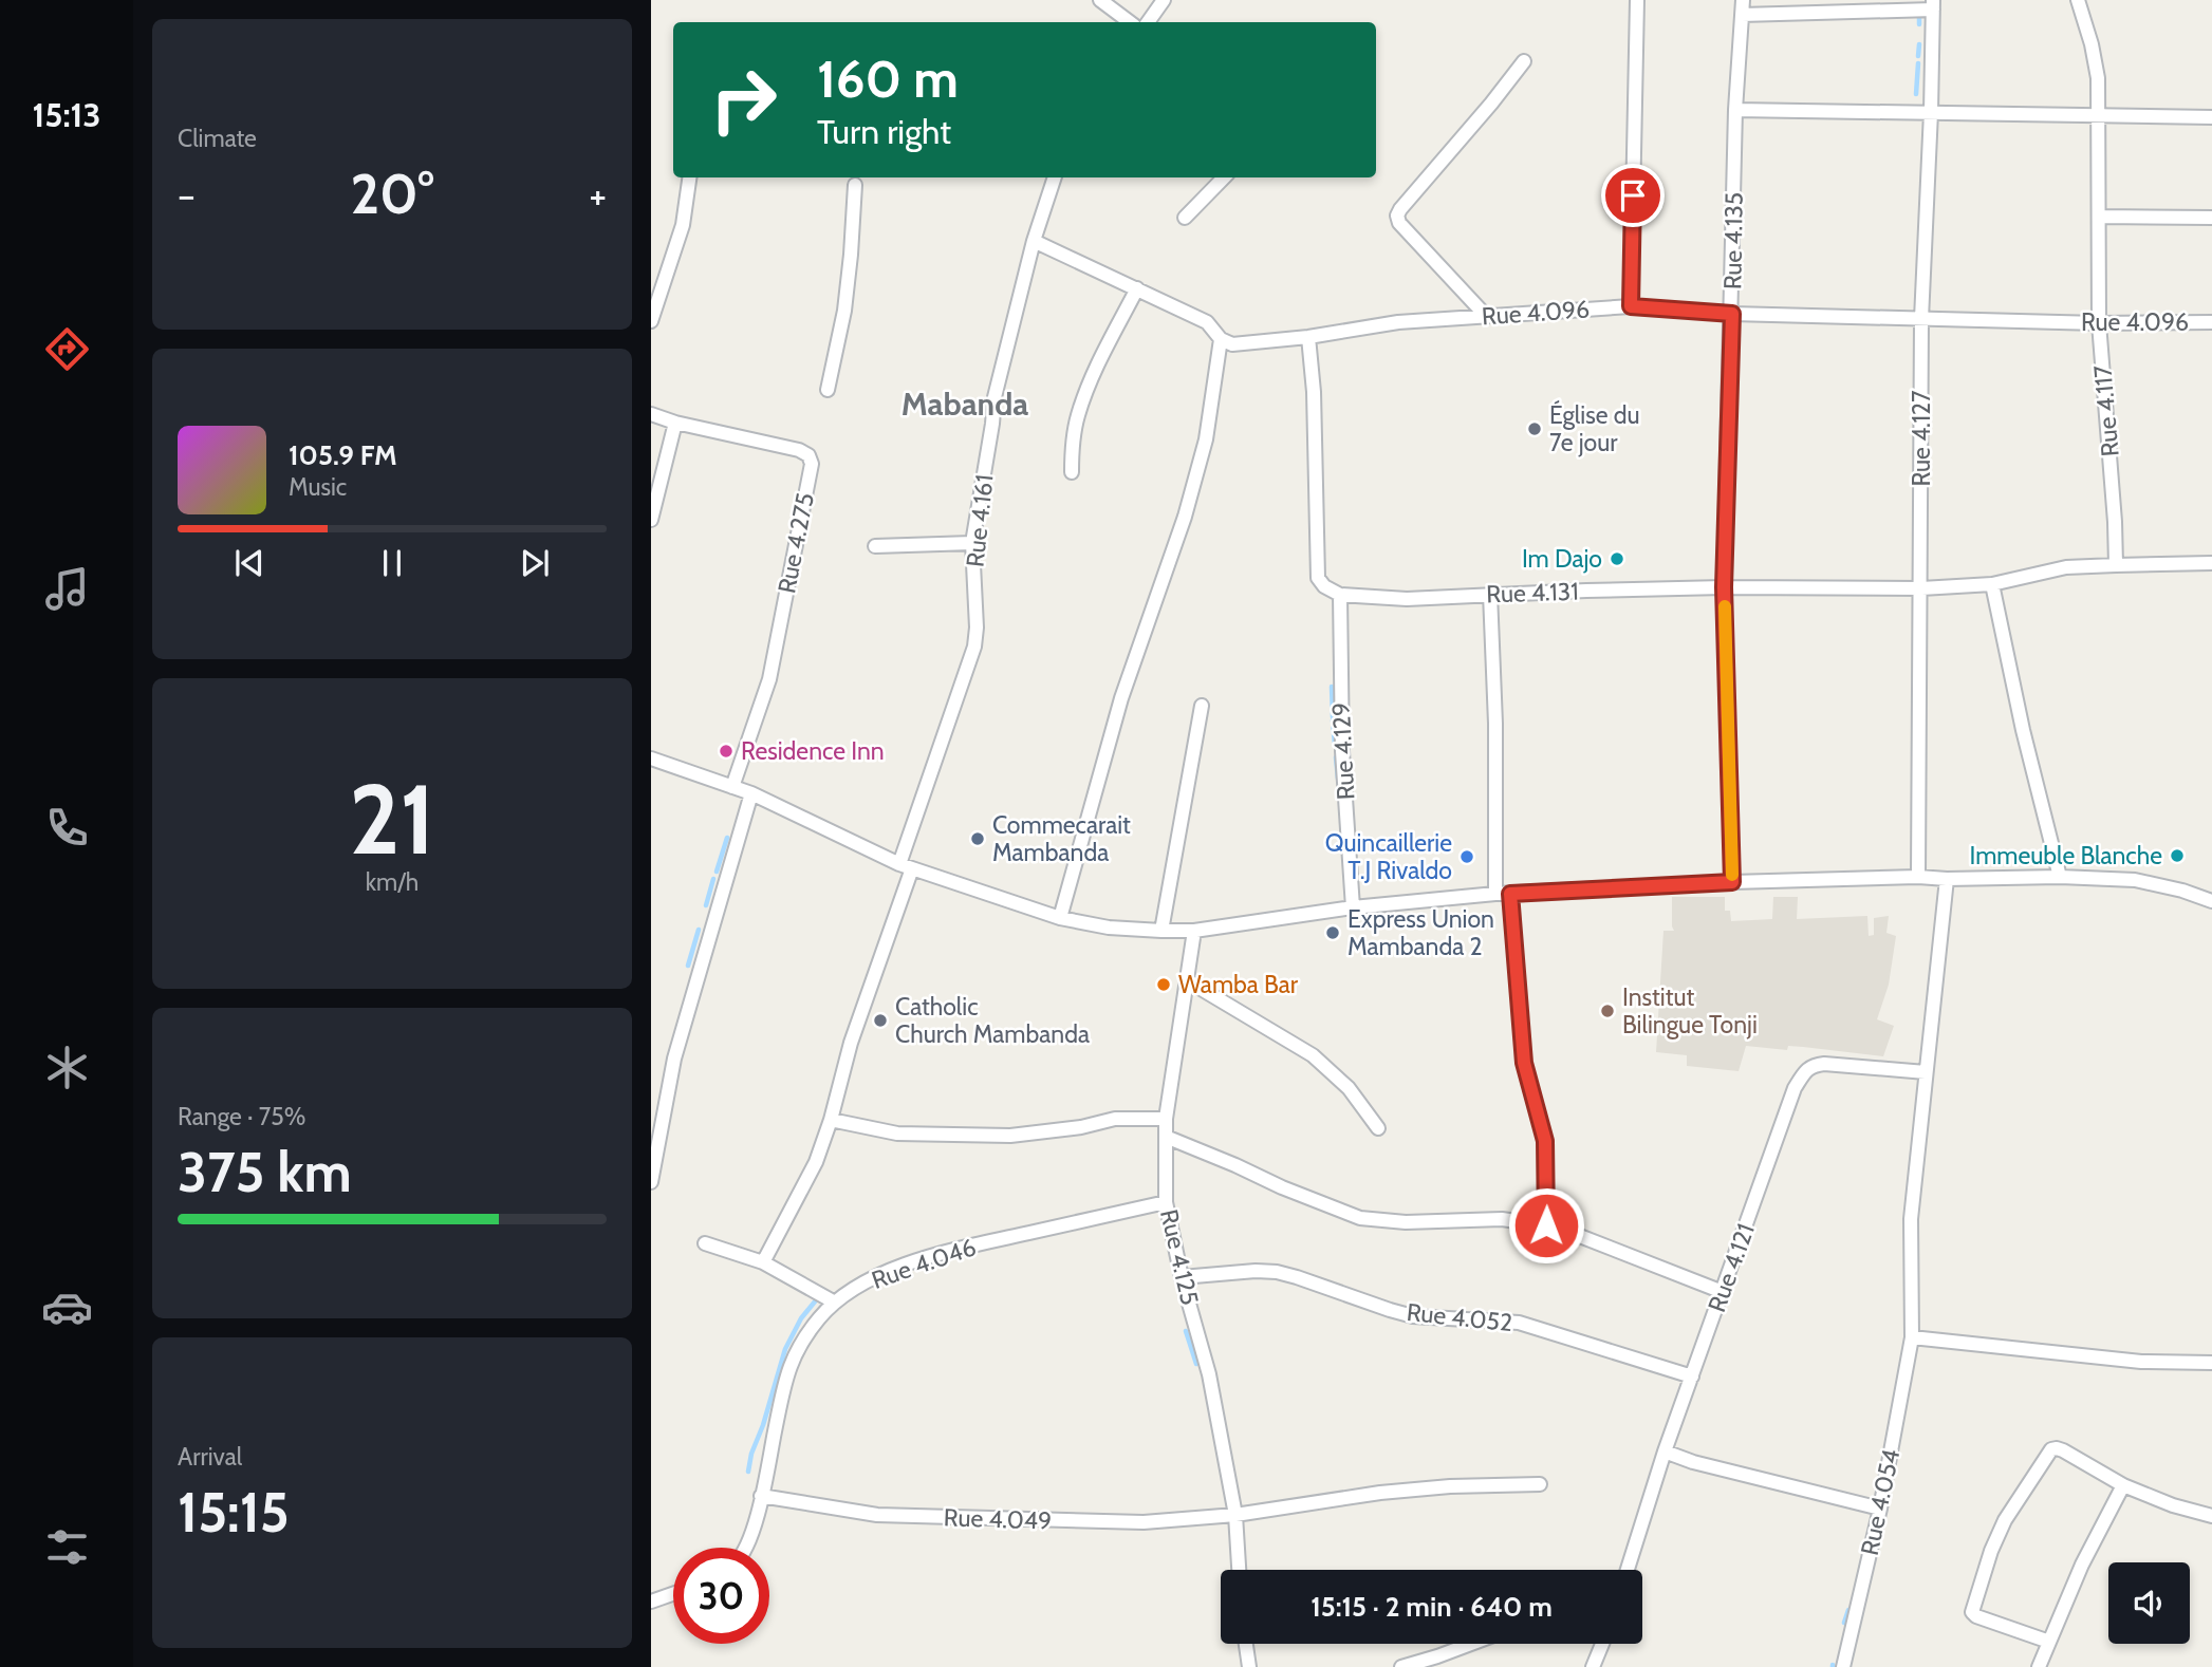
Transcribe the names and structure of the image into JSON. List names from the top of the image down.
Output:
{
  "streets": {
    "street": [
      "Rue 4.135",
      "Rue 4.096",
      "Rue 4.117",
      "Rue 4.127",
      "Rue 4.161",
      "Rue 4.275",
      "Rue 4.131",
      "Rue 4.129",
      "Rue 4.125",
      "Rue 4.046",
      "Rue 4.121",
      "Rue 4.052",
      "Rue 4.054",
      "Rue 4.049"
    ]
  },
  "crossings": [
    ["Rue 4.135", "Rue 4.096"],
    ["Rue 4.135", "Rue 4.131"],
    ["Rue 4.096", "Rue 4.117"],
    ["Rue 4.096", "Rue 4.127"],
    ["Rue 4.127", "Rue 4.131"],
    ["Rue 4.131", "Rue 4.129"],
    ["Rue 4.125", "Rue 4.046"],
    ["Rue 4.125", "Rue 4.052"],
    ["Rue 4.125", "Rue 4.049"],
    ["Rue 4.046", "Rue 4.049"],
    ["Rue 4.121", "Rue 4.052"],
    ["Rue 4.121", "Rue 4.054"]
  ],
  "districts": ["Mabanda"],
  "places": [
    "Église du 7e jour",
    "Im Dajo",
    "Residence Inn",
    "Commecarait Mambanda",
    "Immeuble Blanche",
    "Quincaillerie T.J Rivaldo",
    "Express Union Mambanda 2",
    "Wamba Bar",
    "Institut Bilingue Tonji",
    "Catholic Church Mambanda"
  ],
  "page": {
    "tabs": "15:13",
    "tile": [
      "Climate",
      ["21", "km/h"],
      ["Range · 75%", "375 km"],
      ["Arrival", "15:15"]
    ],
    "turn": ["160 m", "Turn right"],
    "heat": ["−", "20°", "+"],
    "song": ["105.9 FM", "Music"],
    "limit": "30",
    "trip": "15:15 · 2 min · 640 m"
  }
}
